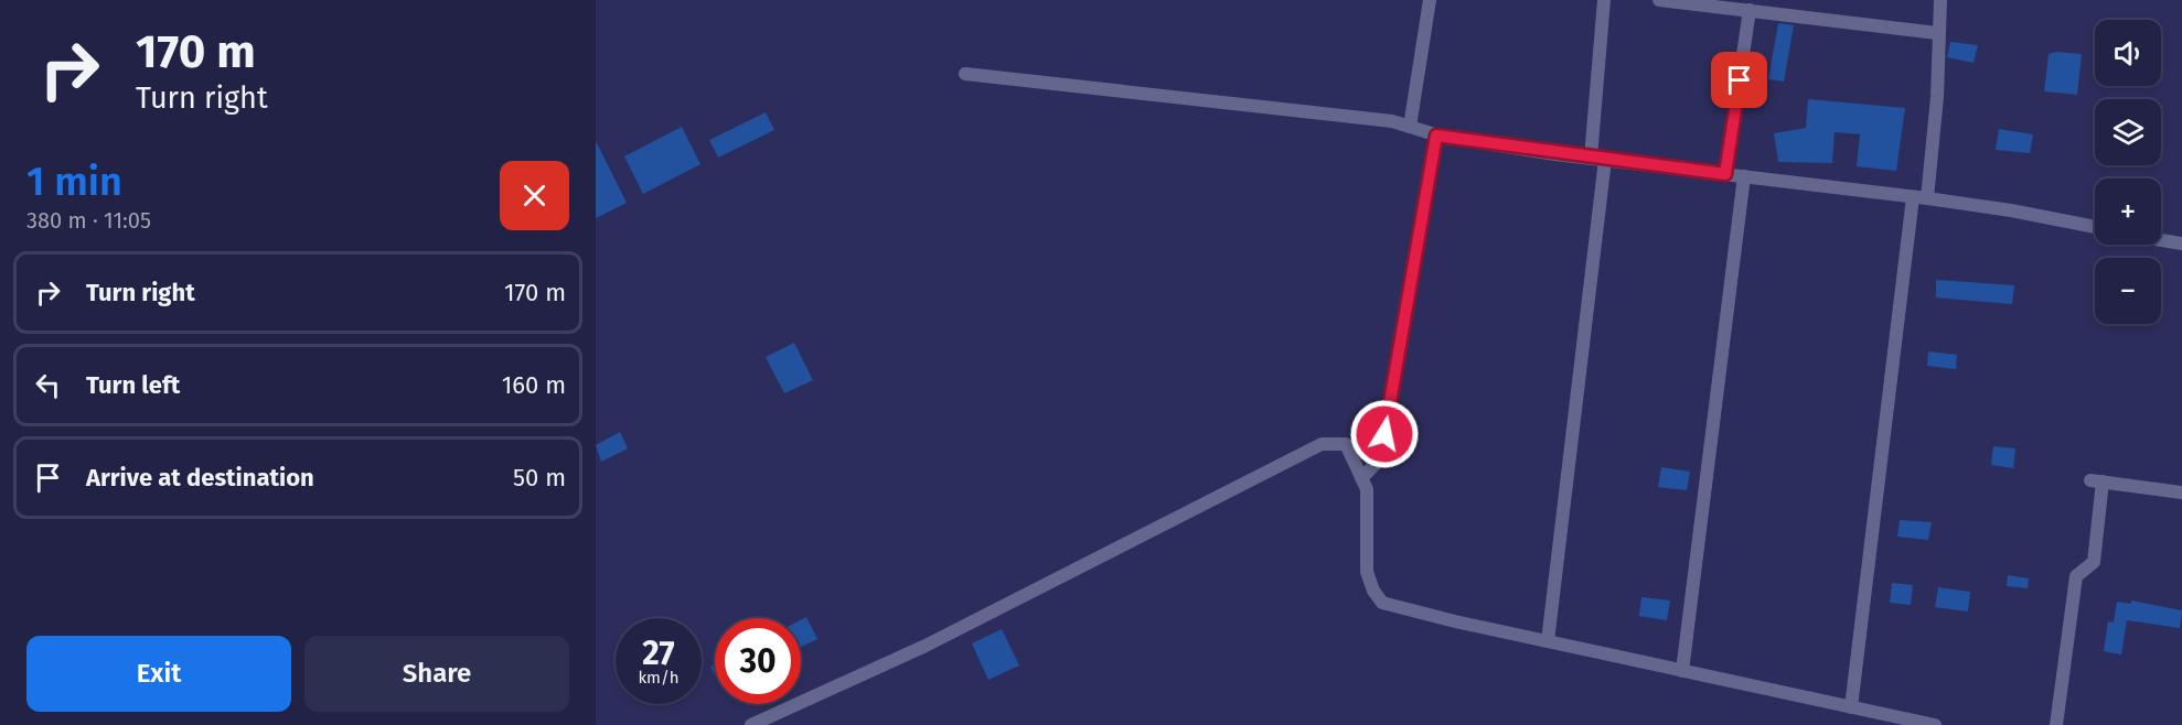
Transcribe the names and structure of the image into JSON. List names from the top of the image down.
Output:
{
  "page": {
    "turn": ["170 m", "Turn right"],
    "map_buttons": ["+", "−"],
    "heading": ["1 min", "380 m · 11:05"],
    "list": [
      {
        "name": "Turn right",
        "value": "170 m"
      },
      {
        "name": "Turn left",
        "value": "160 m"
      },
      {
        "name": "Arrive at destination",
        "value": "50 m"
      }
    ],
    "speed": "27 km/h",
    "limit": "30",
    "buttons": ["Exit", "Share"]
  }
}
